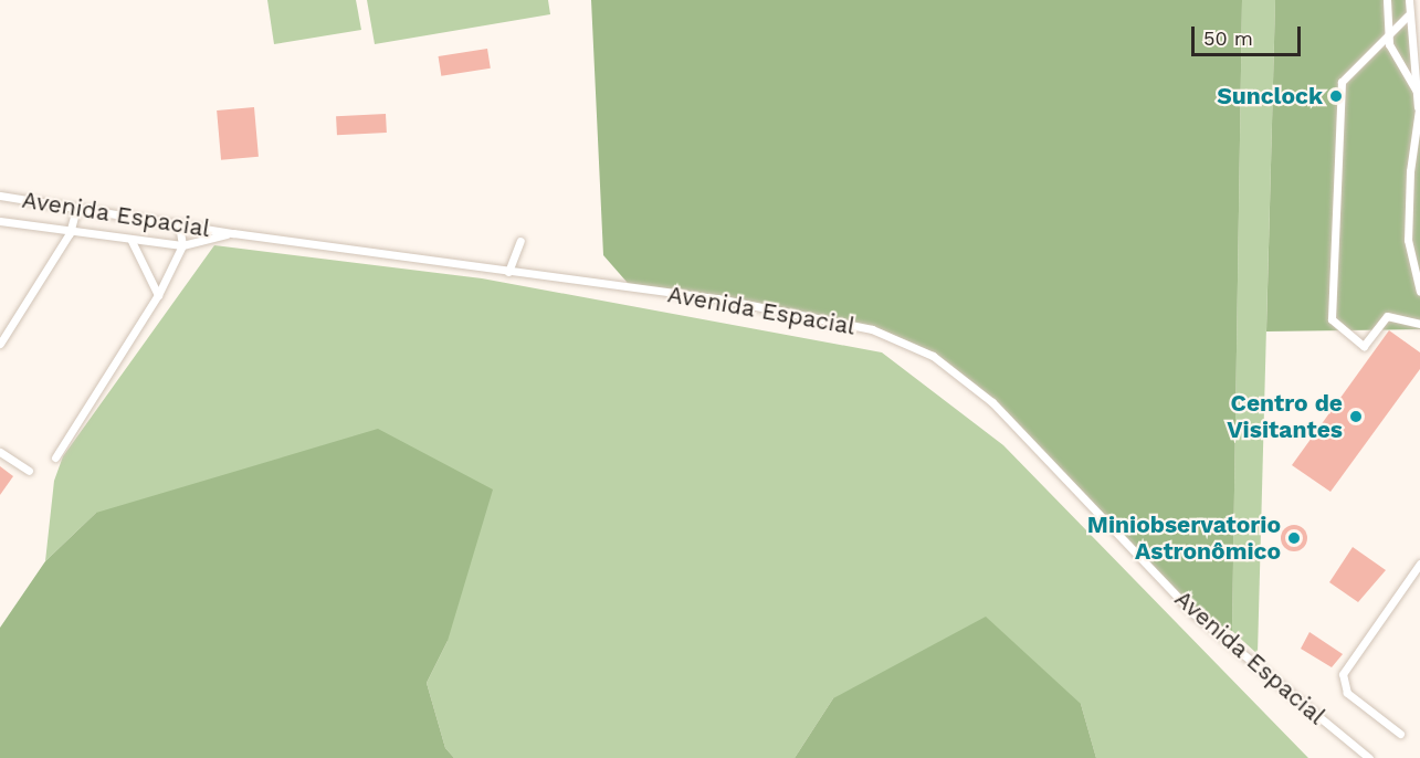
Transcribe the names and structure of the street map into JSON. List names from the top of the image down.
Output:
{
  "streets": {
    "lane": ["Avenida Espacial"]
  },
  "places": ["Sunclock", "Centro de Visitantes", "Miniobservatorio Astronômico"],
  "scale_bar": "50 m"
}
